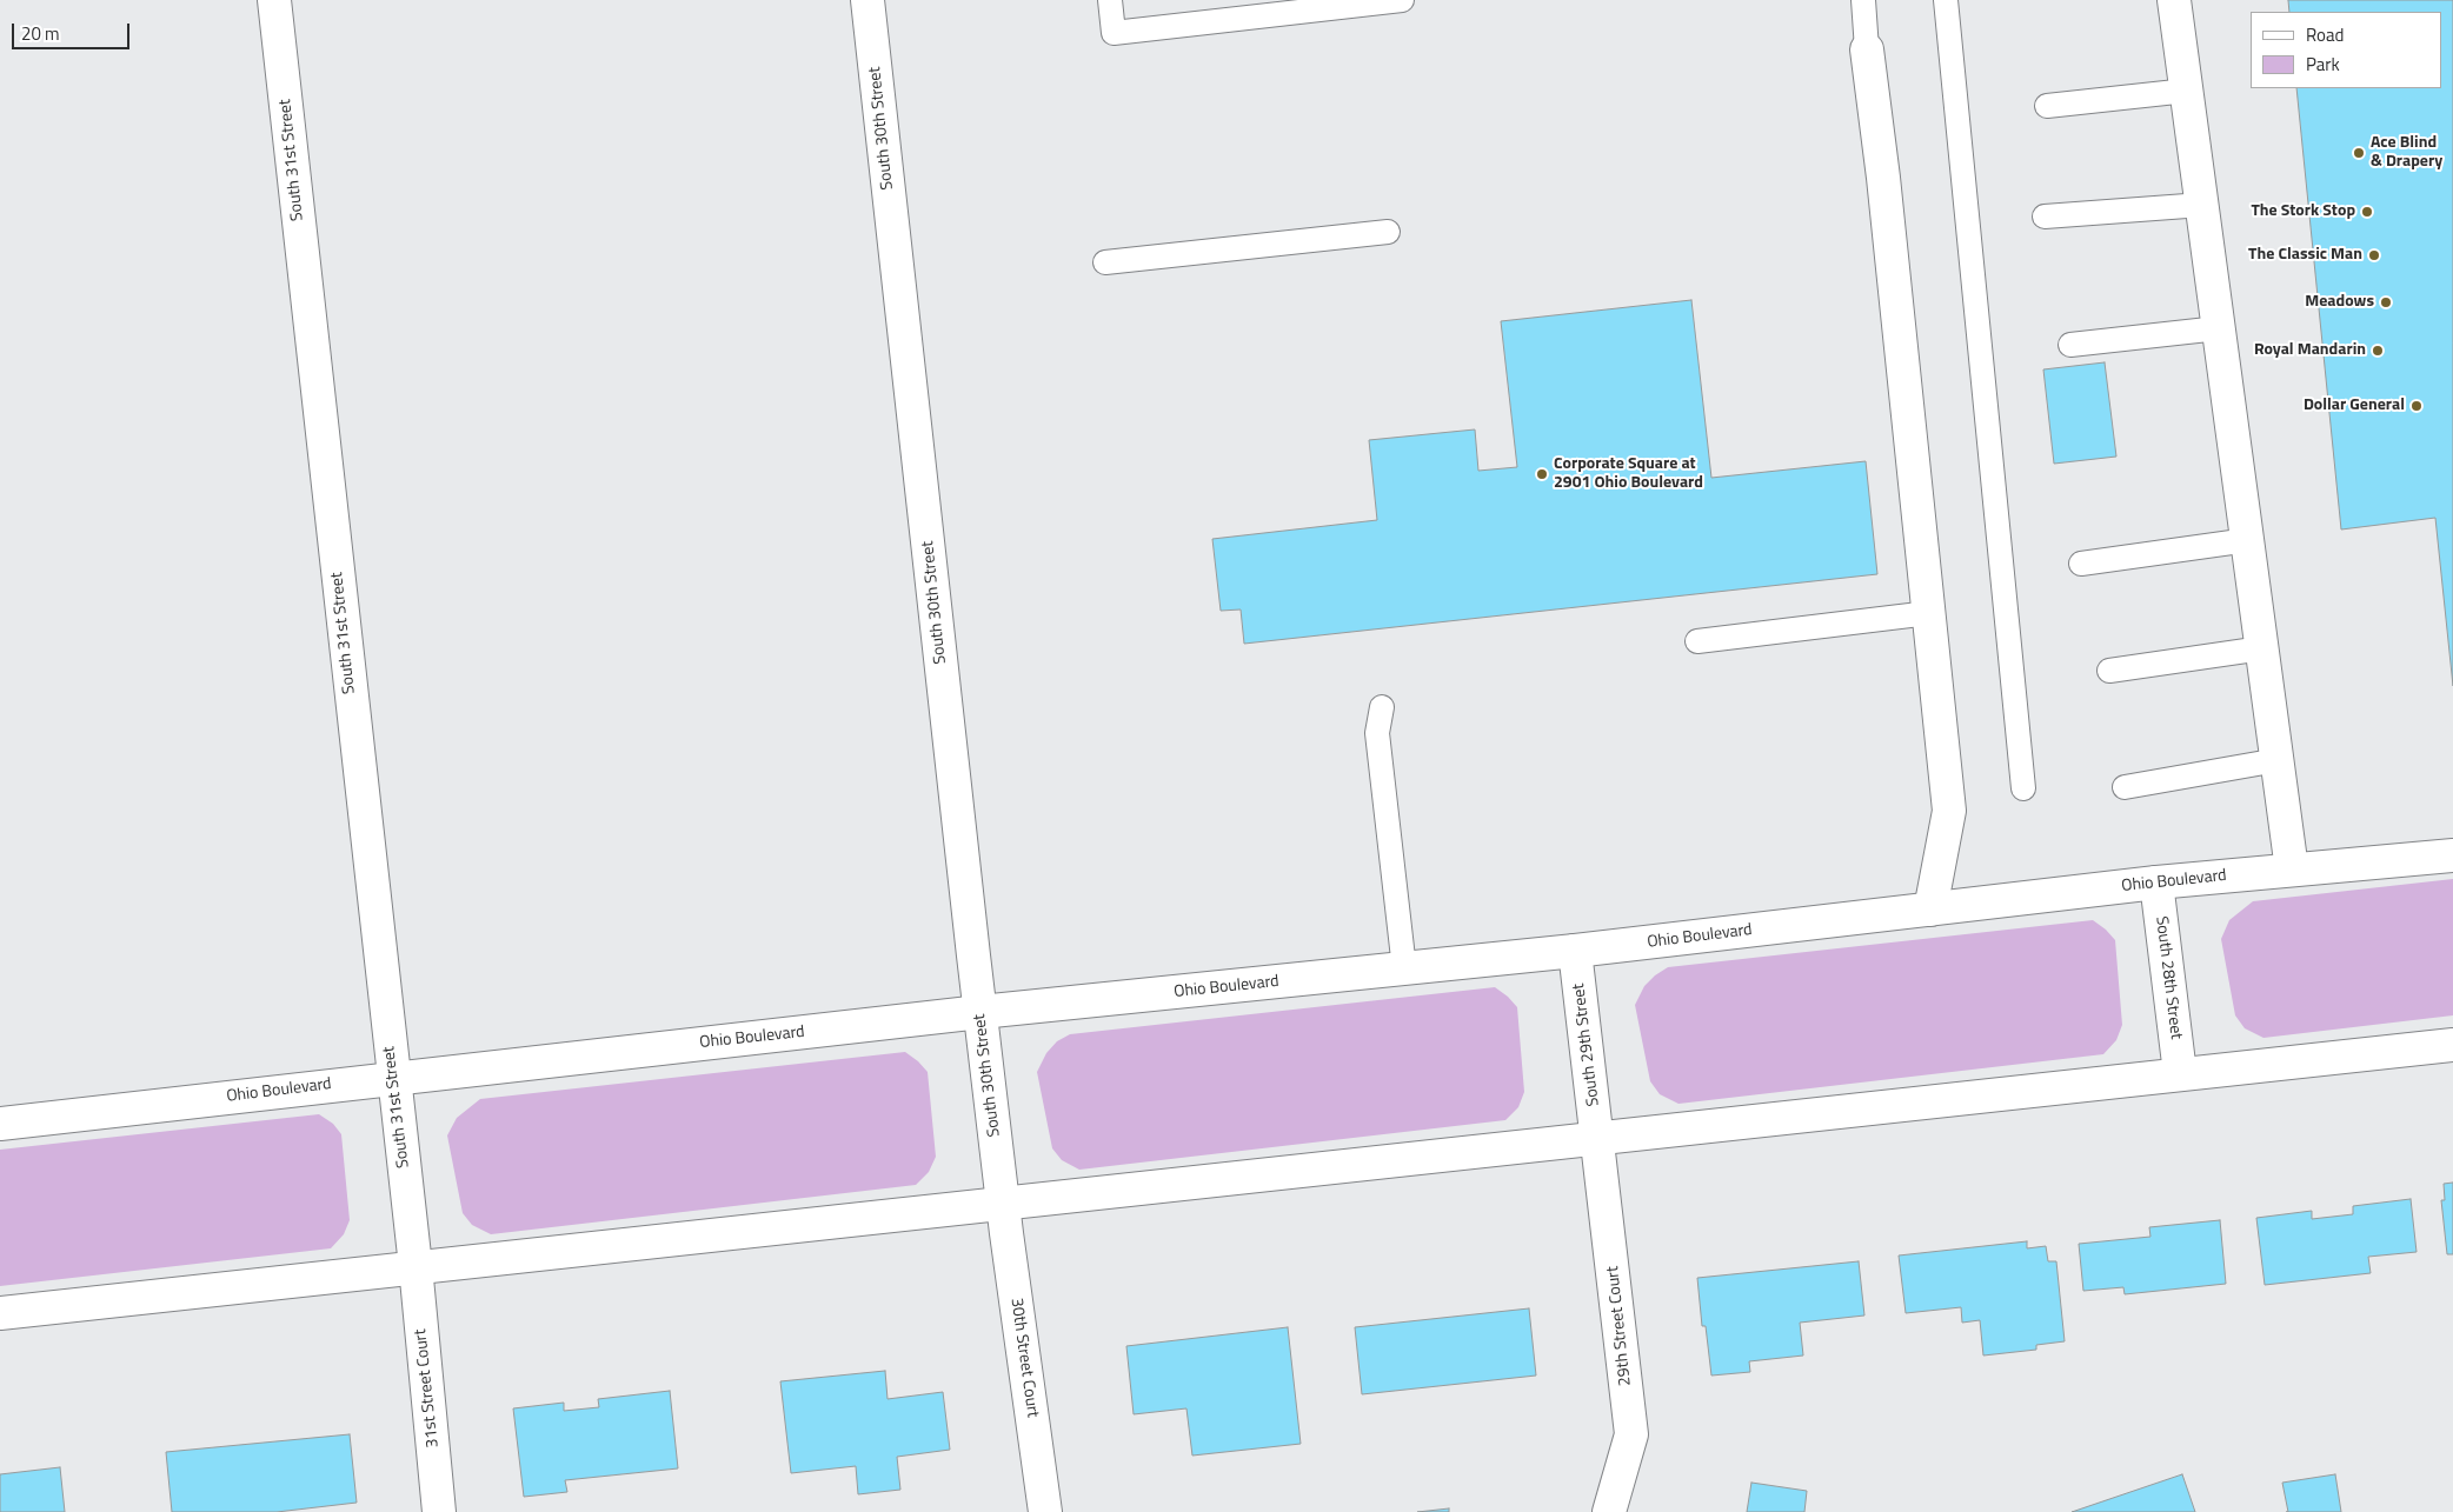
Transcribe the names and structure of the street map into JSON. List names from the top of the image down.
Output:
{
  "streets": {
    "street": [
      "South 30th Street",
      "South 31st Street",
      "Ohio Boulevard",
      "South 28th Street",
      "South 29th Street",
      "29th Street Court",
      "30th Street Court",
      "31st Street Court"
    ]
  },
  "crossings": [
    ["South 30th Street", "Ohio Boulevard"],
    ["South 30th Street", "30th Street Court"],
    ["South 31st Street", "Ohio Boulevard"],
    ["South 31st Street", "31st Street Court"],
    ["Ohio Boulevard", "South 28th Street"],
    ["Ohio Boulevard", "South 29th Street"],
    ["South 29th Street", "29th Street Court"]
  ],
  "places": [
    "Ace Blind & Drapery",
    "The Stork Stop",
    "The Classic Man",
    "Meadows",
    "Royal Mandarin",
    "Dollar General",
    "Corporate Square at 2901 Ohio Boulevard"
  ],
  "legend": ["Road", "Park"],
  "scale_bar": "20 m"
}
